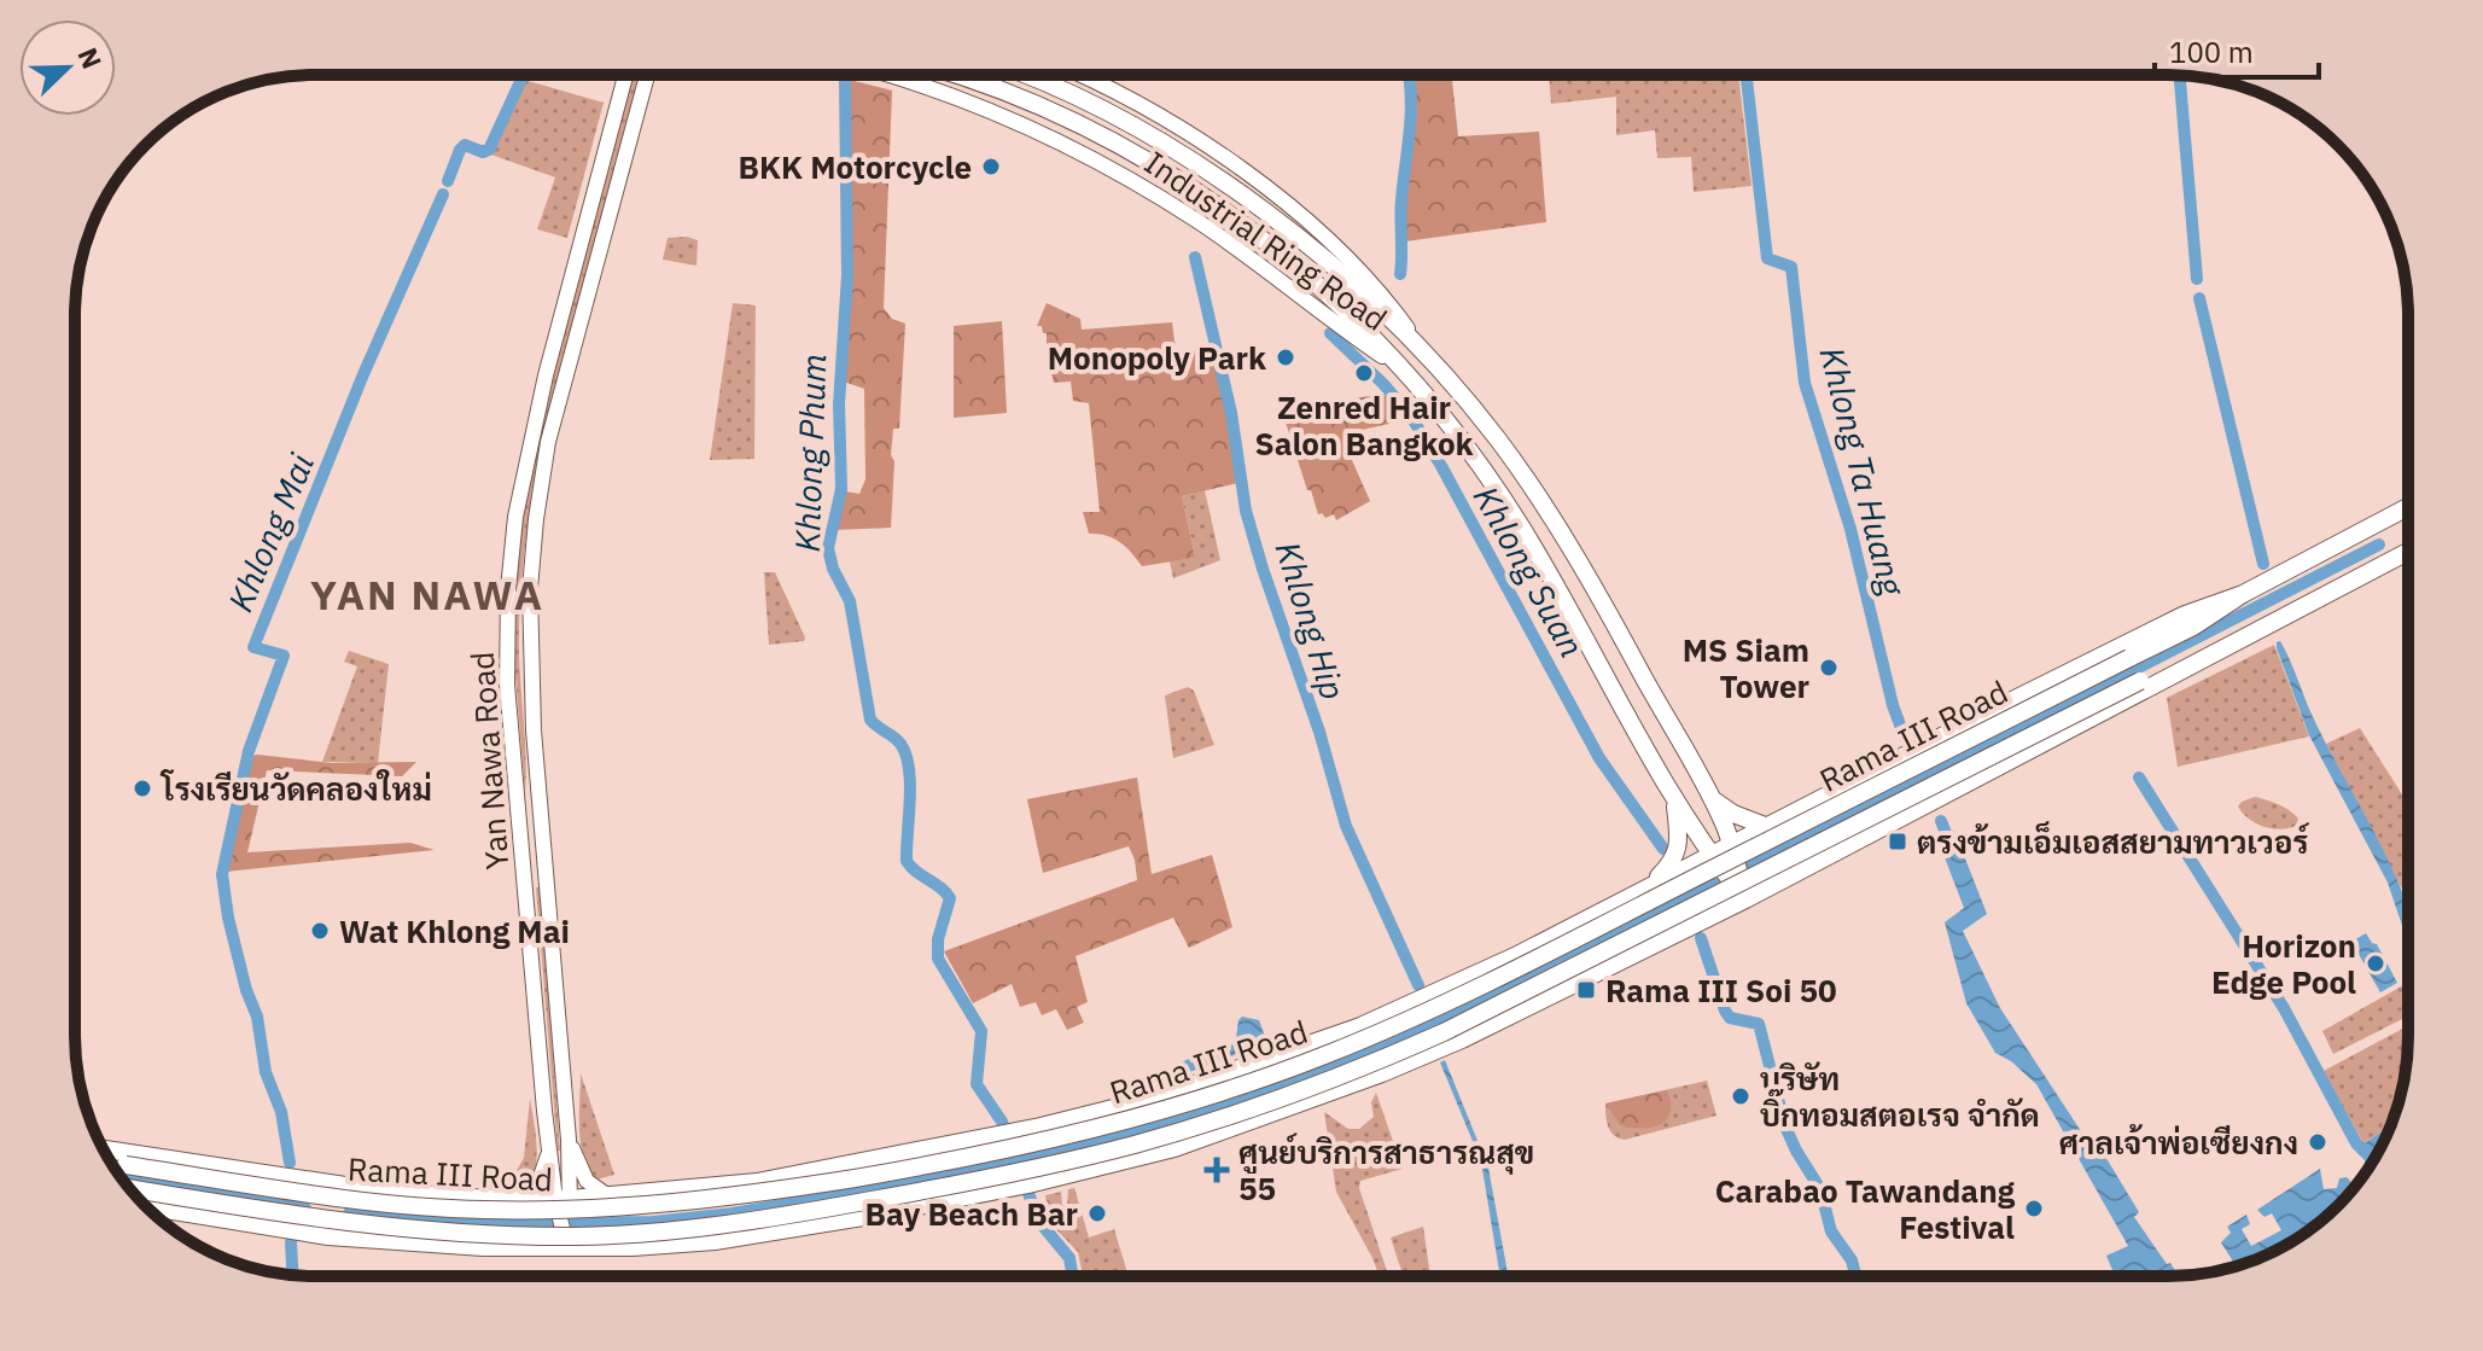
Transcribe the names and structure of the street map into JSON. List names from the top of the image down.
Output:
{
  "streets": {
    "main road": ["Industrial Ring Road", "Rama III Road", "Yan Nawa Road"]
  },
  "crossings": [
    ["Industrial Ring Road", "Rama III Road"],
    ["Rama III Road", "Yan Nawa Road"]
  ],
  "districts": ["YAN NAWA"],
  "water": [
    "Khlong Phum",
    "Khlong Ta Huang",
    "Khlong Mai",
    "Khlong Suan",
    "Khlong Hip"
  ],
  "places": {
    "other": [
      "BKK Motorcycle",
      "Monopoly Park",
      "Zenred Hair Salon Bangkok",
      "MS Siam Tower",
      "โรงเรียนวัดคลองใหม่",
      "Wat Khlong Mai",
      "Horizon Edge Pool",
      "บริษัท บิ๊กทอมสตอเรจ จำกัด",
      "ศาลเจ้าพ่อเซียงกง",
      "Carabao Tawandang Festival",
      "Bay Beach Bar"
    ],
    "transit": ["ตรงข้ามเอ็มเอสสยามทาวเวอร์", "Rama III Soi 50"],
    "health": ["ศูนย์บริการสาธารณสุข 55"]
  },
  "scale_bar": "100 m",
  "north": "top right"
}
